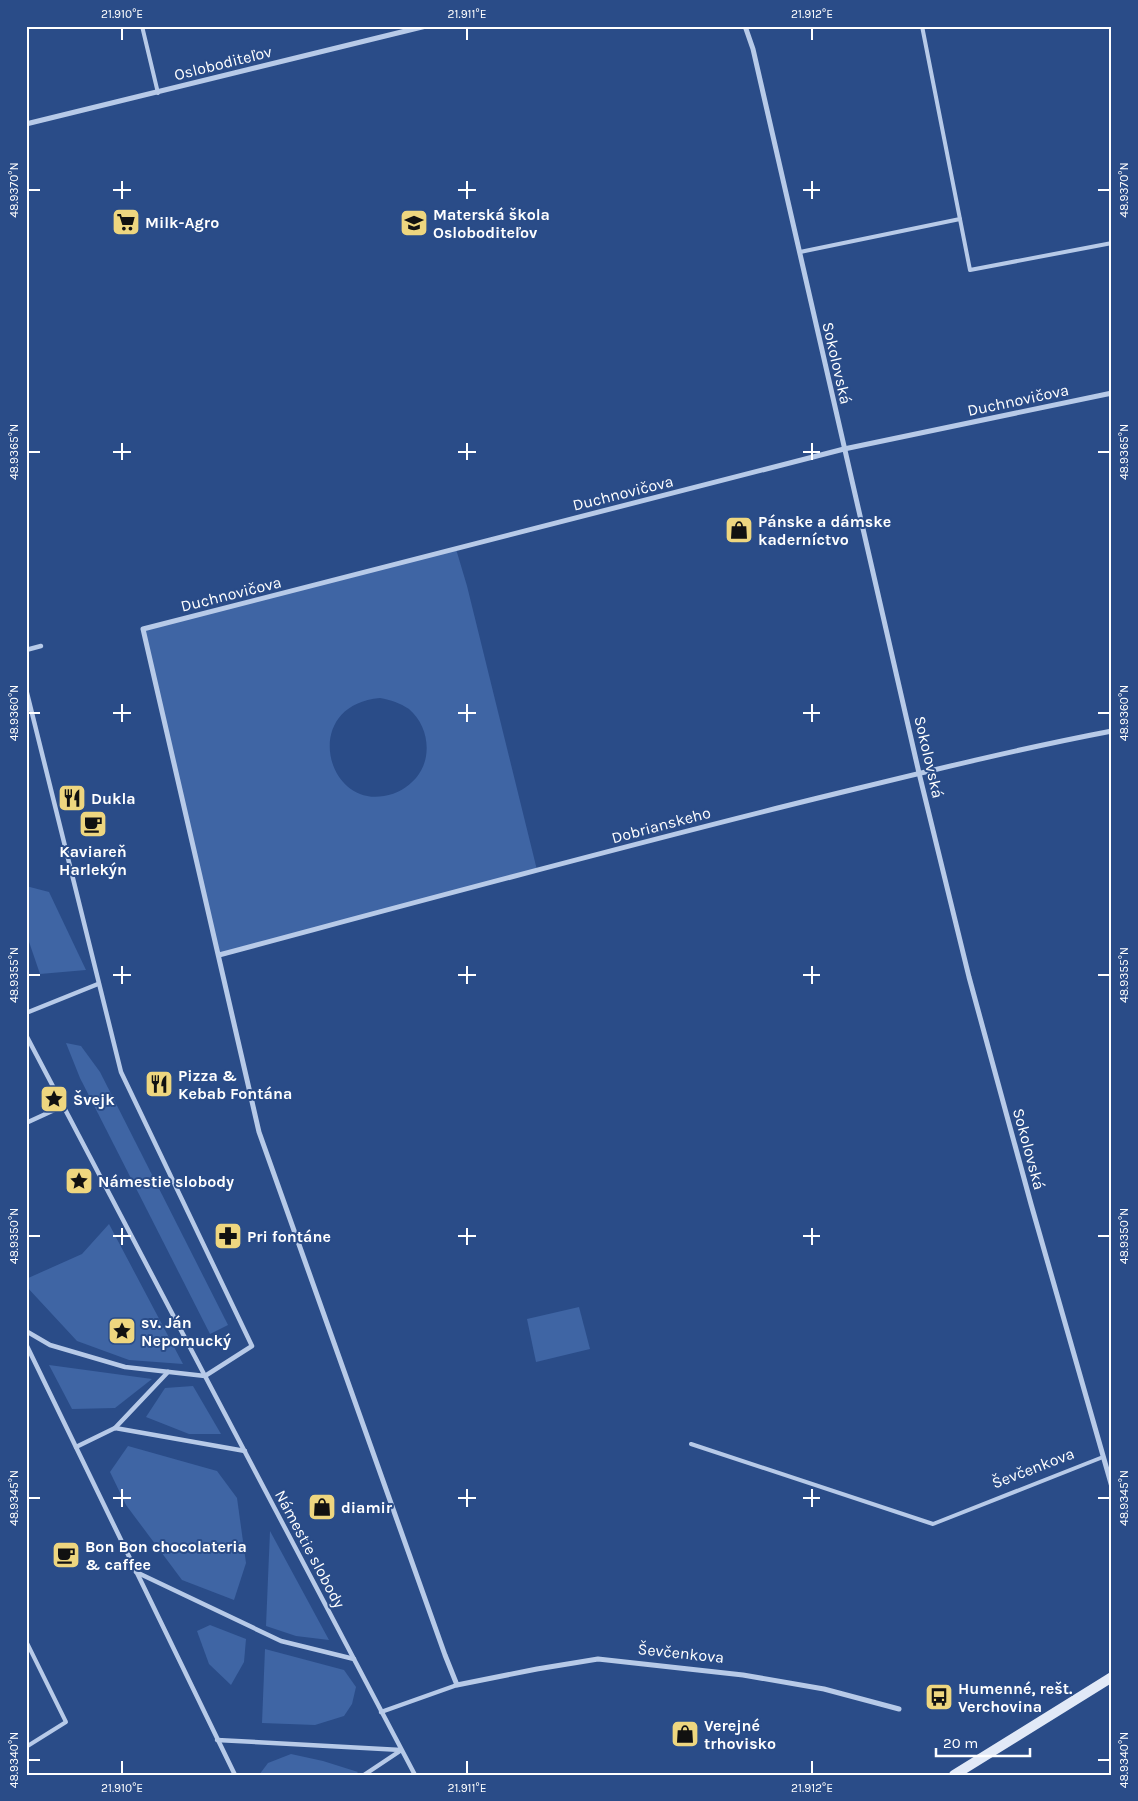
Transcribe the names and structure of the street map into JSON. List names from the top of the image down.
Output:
{
  "streets": {
    "street": [
      "Osloboditeľov",
      "Sokolovská",
      "Duchnovičova",
      "Dobrianskeho",
      "Ševčenkova",
      "Námestie slobody"
    ]
  },
  "crossings": [
    ["Sokolovská", "Duchnovičova"],
    ["Sokolovská", "Dobrianskeho"],
    ["Sokolovská", "Ševčenkova"],
    ["Duchnovičova", "Dobrianskeho"]
  ],
  "places": {
    "supermarket": ["Milk-Agro"],
    "school or university": ["Materská škola Osloboditeľov"],
    "shop": ["Pánske a dámske kaderníctvo", "diamir", "Verejné trhovisko"],
    "restaurant": ["Dukla", "Pizza & Kebab Fontána"],
    "cafe": ["Kaviareň Harlekýn", "Bon Bon chocolateria & caffee"],
    "place": ["Švejk", "Námestie slobody", "sv. Ján Nepomucký"],
    "pharmacy": ["Pri fontáne"],
    "bus stop": ["Humenné, rešt. Verchovina"]
  },
  "scale_bar": "20 m",
  "coordinates": [
    "21.910°E",
    "21.911°E",
    "21.912°E",
    "48.9370°N",
    "48.9365°N",
    "48.9360°N",
    "48.9355°N",
    "48.9350°N",
    "48.9345°N",
    "48.9340°N"
  ]
}
